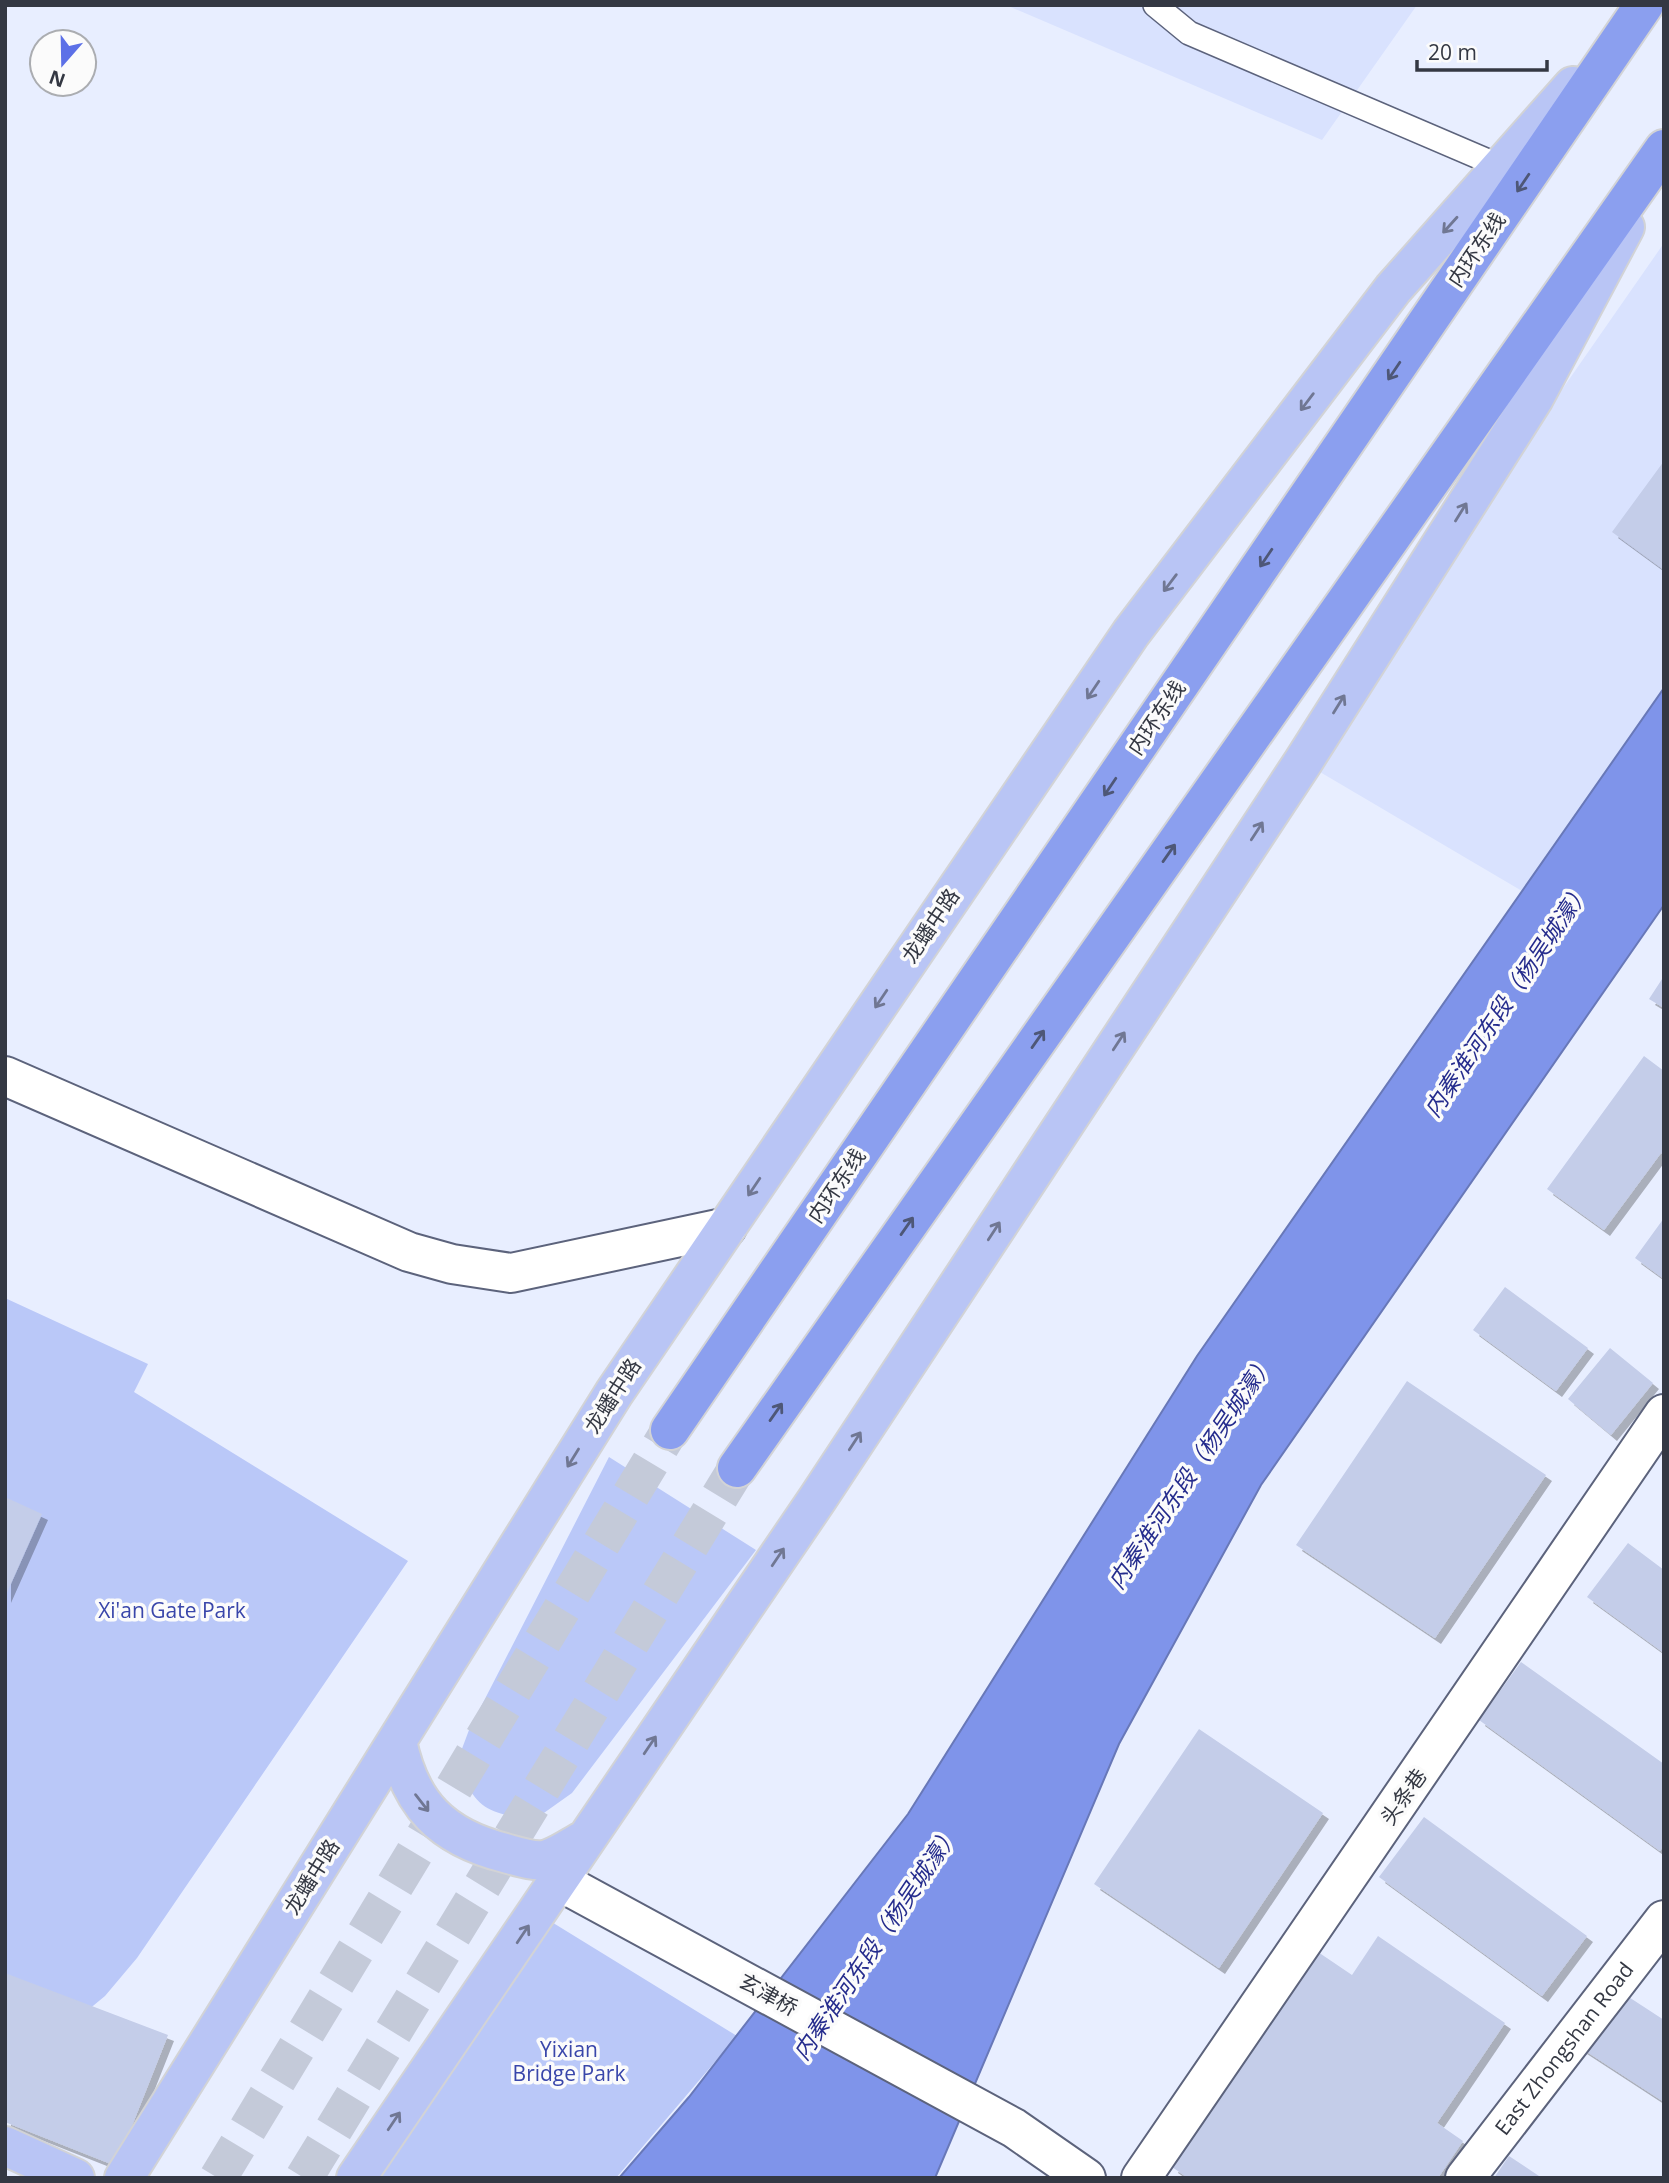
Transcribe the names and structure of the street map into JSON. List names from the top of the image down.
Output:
{
  "streets": {
    "highway": ["内环东线"],
    "main road": ["龙蟠中路"],
    "street": ["头条巷", "玄津桥", "East Zhongshan Road"]
  },
  "crossings": [
    ["内环东线", "龙蟠中路"]
  ],
  "water": ["内秦淮河东段（杨吴城濠）"],
  "parks": ["Xi'an Gate Park", "Yixian Bridge Park"],
  "scale_bar": "20 m",
  "north": "bottom"
}
